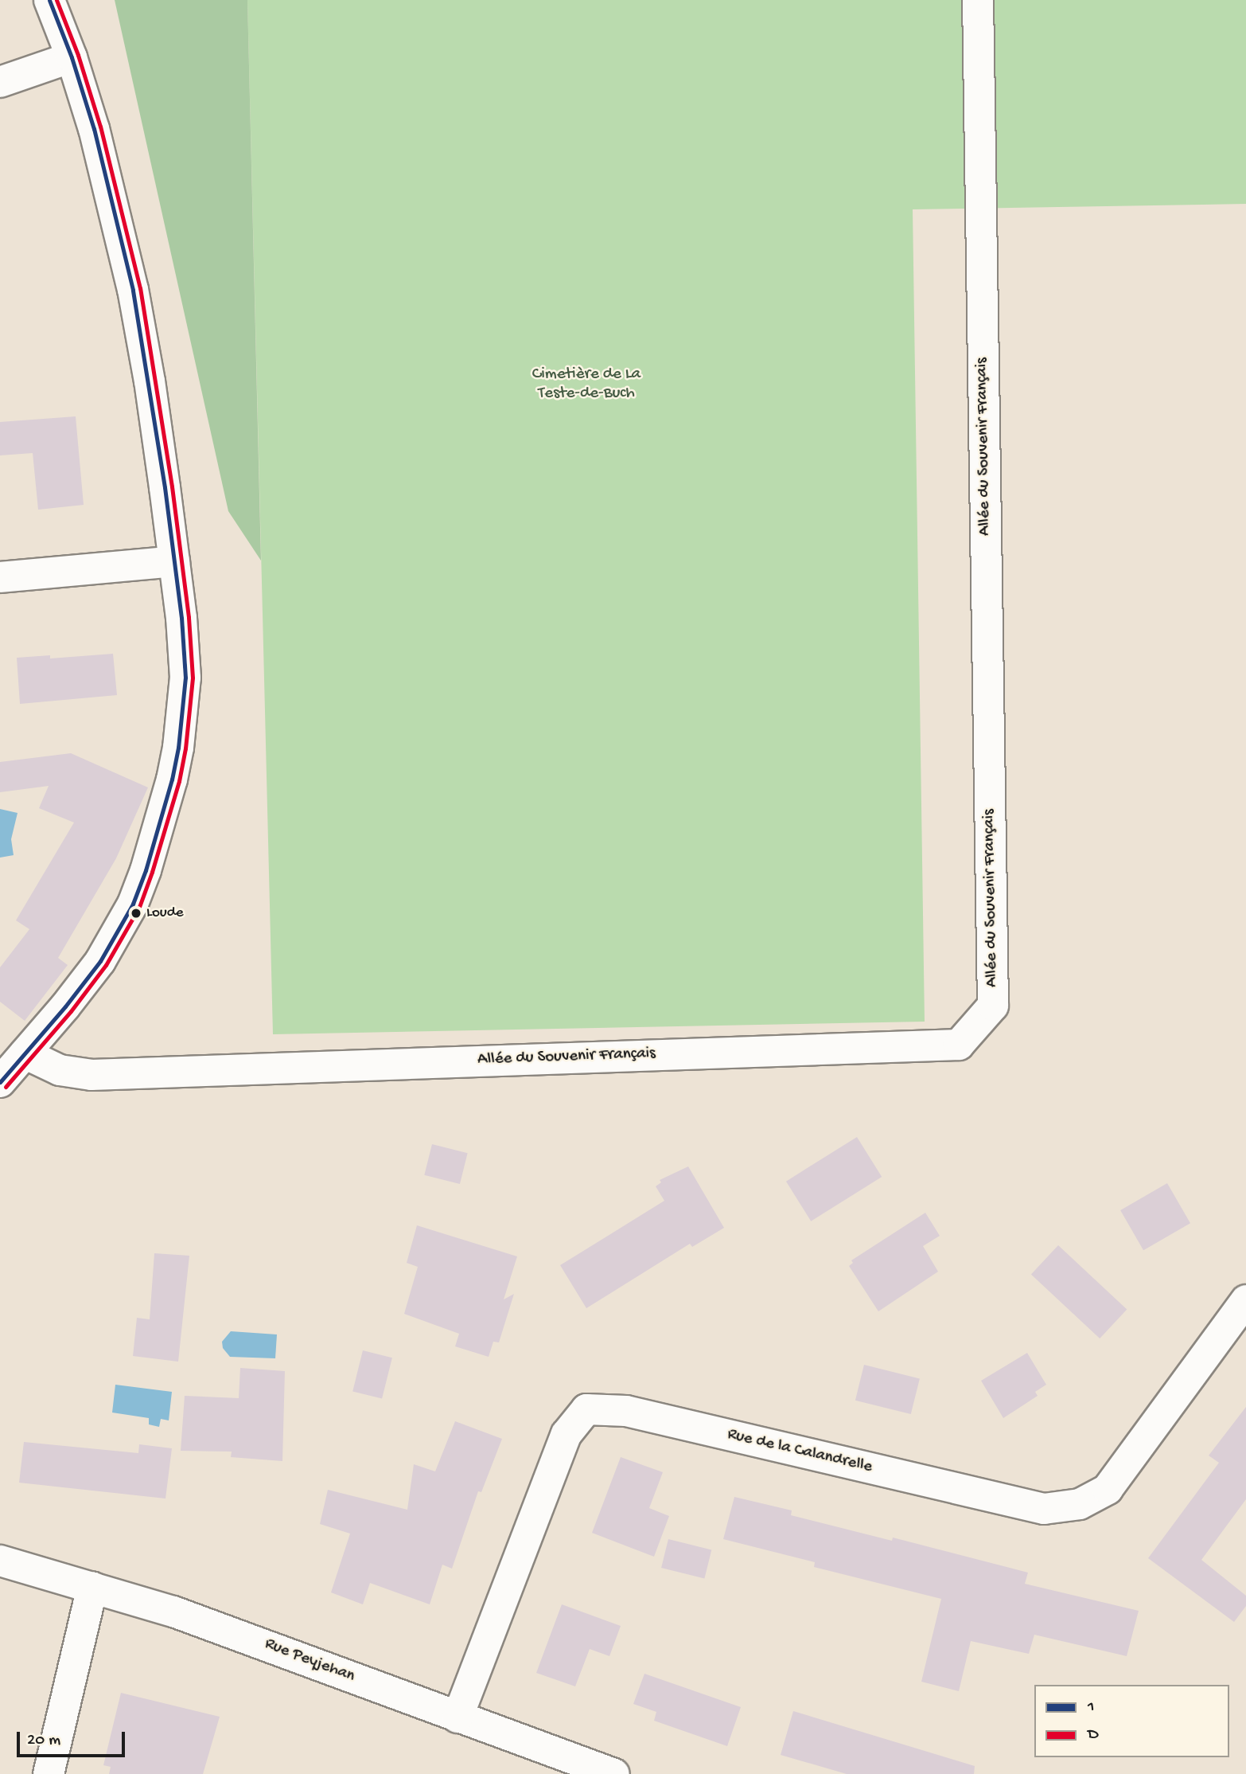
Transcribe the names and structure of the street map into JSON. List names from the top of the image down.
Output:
{
  "streets": {
    "street": ["Allée du Souvenir Français", "Rue de la Calandrelle", "Rue Peyjehan"]
  },
  "crossings": [
    ["Rue de la Calandrelle", "Rue Peyjehan"]
  ],
  "parks": ["Cimetière de La Teste-de-Buch"],
  "places": ["Loude"],
  "lines": ["transit line 1", "transit line D"],
  "legend": ["1", "D"],
  "scale_bar": "20 m"
}
